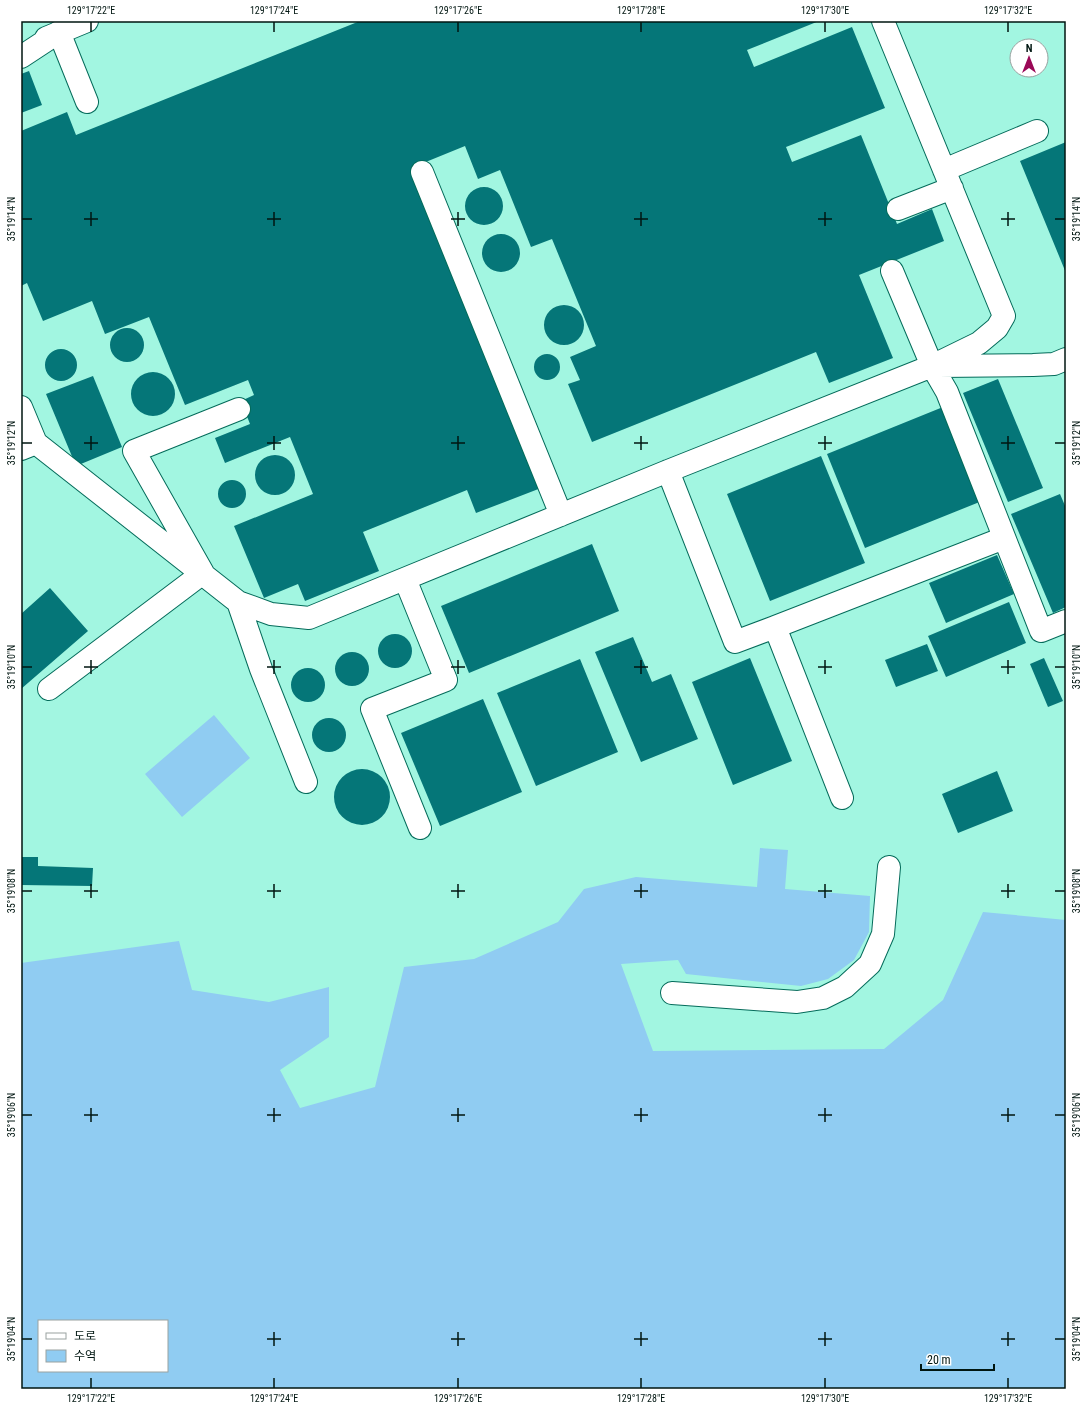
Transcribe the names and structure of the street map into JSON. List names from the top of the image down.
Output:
{
  "legend": ["도로", "수역"],
  "scale_bar": "20 m",
  "north": "top",
  "coordinates": [
    "129°17'22\"E",
    "129°17'24\"E",
    "129°17'26\"E",
    "129°17'28\"E",
    "129°17'30\"E",
    "129°17'32\"E",
    "35°19'14\"N",
    "35°19'12\"N",
    "35°19'10\"N",
    "35°19'08\"N",
    "35°19'06\"N",
    "35°19'04\"N"
  ]
}
